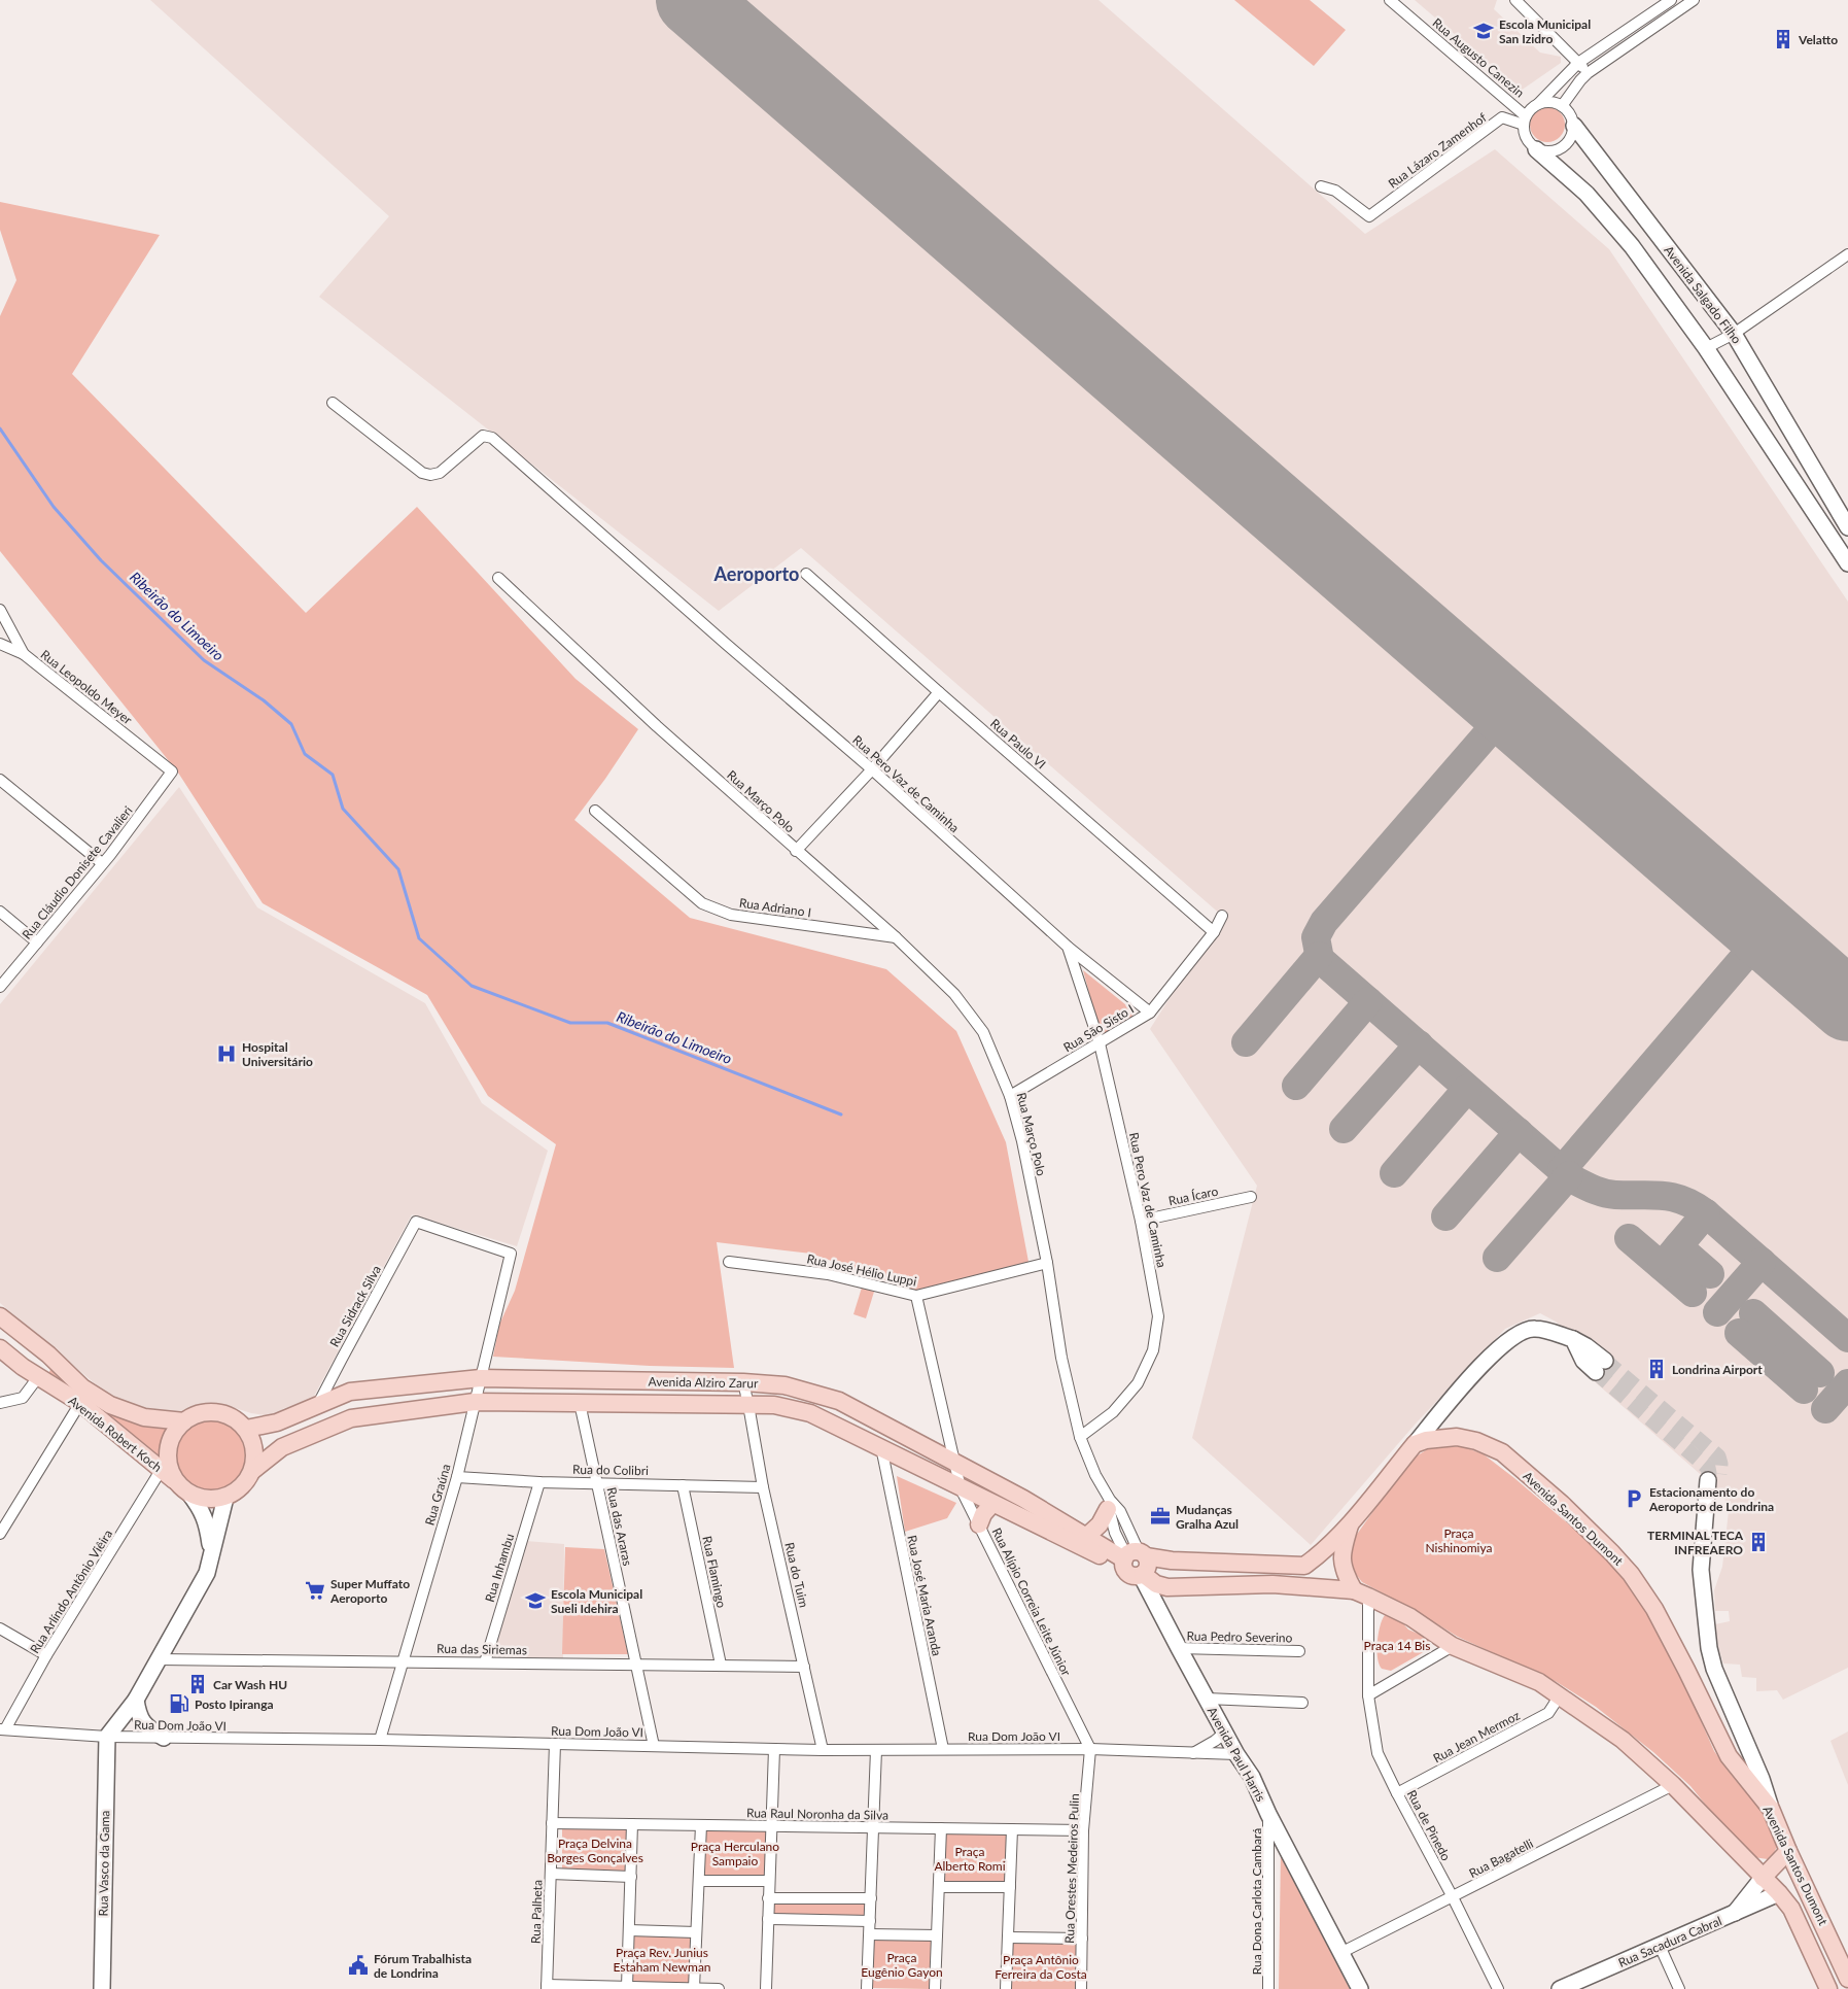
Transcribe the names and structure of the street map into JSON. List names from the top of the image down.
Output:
{
  "streets": {
    "main road": ["Avenida Alziro Zarur", "Avenida Robert Koch", "Avenida Santos Dumont"],
    "street": [
      "Rua Augusto Canezin",
      "Rua Lázaro Zamenhof",
      "Avenida Salgado Filho",
      "Rua Leopoldo Meyer",
      "Rua Paulo VI",
      "Rua Pero Vaz de Caminha",
      "Rua Março Polo",
      "Rua Cláudio Donisete Cavalieri",
      "Rua Adriano I",
      "Rua São Sisto I",
      "Rua Ícaro",
      "Rua José Hélio Luppi",
      "Rua Sidrack Silva",
      "Rua do Colibri",
      "Rua Graúna",
      "Rua das Araras",
      "Rua Inhambu",
      "Rua Flamingo",
      "Rua do Tuim",
      "Rua Arlíndo Antônio Viêira",
      "Rua José Maria Aranda",
      "Rua Alípio Correia Leite Júnior",
      "Rua Pedro Severino",
      "Rua das Siriemas",
      "Rua Dom João VI",
      "Rua Jean Mermoz",
      "Avenida Paul Harris",
      "Rua Raul Noronha da Silva",
      "Rua de Pinedo",
      "Rua Bagatelli",
      "Rua Vasco da Gama",
      "Rua Orestes Medeiros Pulin",
      "Rua Dona Carlota Cambará",
      "Rua Palheta",
      "Rua Sacadura Cabral"
    ]
  },
  "crossings": [
    ["Rua Augusto Canezin", "Rua Lázaro Zamenhof"],
    ["Rua Augusto Canezin", "Avenida Salgado Filho"],
    ["Rua Lázaro Zamenhof", "Avenida Salgado Filho"],
    ["Rua Leopoldo Meyer", "Rua Cláudio Donisete Cavalieri"],
    ["Rua Paulo VI", "Rua São Sisto I"],
    ["Rua Pero Vaz de Caminha", "Rua Março Polo"],
    ["Rua Pero Vaz de Caminha", "Rua São Sisto I"],
    ["Rua Pero Vaz de Caminha", "Rua Ícaro"],
    ["Rua Março Polo", "Rua Adriano I"],
    ["Rua Março Polo", "Rua São Sisto I"],
    ["Rua Março Polo", "Rua José Hélio Luppi"],
    ["Rua Março Polo", "Avenida Alziro Zarur"],
    ["Rua José Hélio Luppi", "Rua Alípio Correia Leite Júnior"],
    ["Rua Sidrack Silva", "Avenida Alziro Zarur"],
    ["Rua Sidrack Silva", "Rua Graúna"],
    ["Avenida Alziro Zarur", "Avenida Robert Koch"],
    ["Avenida Alziro Zarur", "Rua Graúna"],
    ["Avenida Alziro Zarur", "Rua das Araras"],
    ["Avenida Alziro Zarur", "Rua do Tuim"],
    ["Avenida Alziro Zarur", "Rua José Maria Aranda"],
    ["Avenida Alziro Zarur", "Rua Alípio Correia Leite Júnior"],
    ["Avenida Robert Koch", "Rua Arlíndo Antônio Viêira"],
    ["Avenida Robert Koch", "Rua das Siriemas"],
    ["Avenida Robert Koch", "Rua Dom João VI"],
    ["Avenida Robert Koch", "Rua Vasco da Gama"],
    ["Rua do Colibri", "Rua Graúna"],
    ["Rua do Colibri", "Rua das Araras"],
    ["Rua do Colibri", "Rua Inhambu"],
    ["Rua do Colibri", "Rua Flamingo"],
    ["Rua do Colibri", "Rua do Tuim"],
    ["Rua Graúna", "Rua das Siriemas"],
    ["Rua Graúna", "Rua Dom João VI"],
    ["Avenida Santos Dumont", "Rua Jean Mermoz"],
    ["Avenida Santos Dumont", "Avenida Paul Harris"],
    ["Avenida Santos Dumont", "Rua de Pinedo"],
    ["Avenida Santos Dumont", "Rua Bagatelli"],
    ["Avenida Santos Dumont", "Rua Sacadura Cabral"],
    ["Rua das Araras", "Rua das Siriemas"],
    ["Rua das Araras", "Rua Dom João VI"],
    ["Rua Inhambu", "Rua das Siriemas"],
    ["Rua Flamingo", "Rua das Siriemas"],
    ["Rua do Tuim", "Rua das Siriemas"],
    ["Rua do Tuim", "Rua Dom João VI"],
    ["Rua Arlíndo Antônio Viêira", "Rua Dom João VI"],
    ["Rua José Maria Aranda", "Rua Dom João VI"],
    ["Rua Alípio Correia Leite Júnior", "Rua Dom João VI"],
    ["Rua Alípio Correia Leite Júnior", "Rua Orestes Medeiros Pulin"],
    ["Rua Pedro Severino", "Avenida Paul Harris"],
    ["Rua Dom João VI", "Avenida Paul Harris"],
    ["Rua Dom João VI", "Rua Vasco da Gama"],
    ["Rua Dom João VI", "Rua Orestes Medeiros Pulin"],
    ["Rua Dom João VI", "Rua Palheta"],
    ["Rua Jean Mermoz", "Rua de Pinedo"],
    ["Avenida Paul Harris", "Rua Bagatelli"],
    ["Avenida Paul Harris", "Rua Dona Carlota Cambará"],
    ["Rua Raul Noronha da Silva", "Rua Orestes Medeiros Pulin"],
    ["Rua Raul Noronha da Silva", "Rua Palheta"],
    ["Rua de Pinedo", "Rua Bagatelli"]
  ],
  "districts": ["Aeroporto"],
  "water": ["Ribeirão do Limoeiro"],
  "parks": [
    "Praça Nishinomiya",
    "Praça 14 Bis",
    "Praça Delvina Borges Gonçalves",
    "Praça Herculano Sampaio",
    "Praça Alberto Romi",
    "Praça Rev. Junius Estaham Newman",
    "Praça Eugênio Gayon",
    "Praça Antônio Ferreira da Costa"
  ],
  "places": {
    "school or university": ["Escola Municipal San Izidro", "Escola Municipal Sueli Idehira"],
    "building": [
      "Velatto",
      "Londrina Airport",
      "TERMINAL TECA INFREAERO",
      "Car Wash HU"
    ],
    "hospital": ["Hospital Universitário"],
    "parking": ["Estacionamento do Aeroporto de Londrina"],
    "office": ["Mudanças Gralha Azul"],
    "supermarket": ["Super Muffato Aeroporto"],
    "fuel station": ["Posto Ipiranga"],
    "public building": ["Fórum Trabalhista de Londrina"]
  }
}
